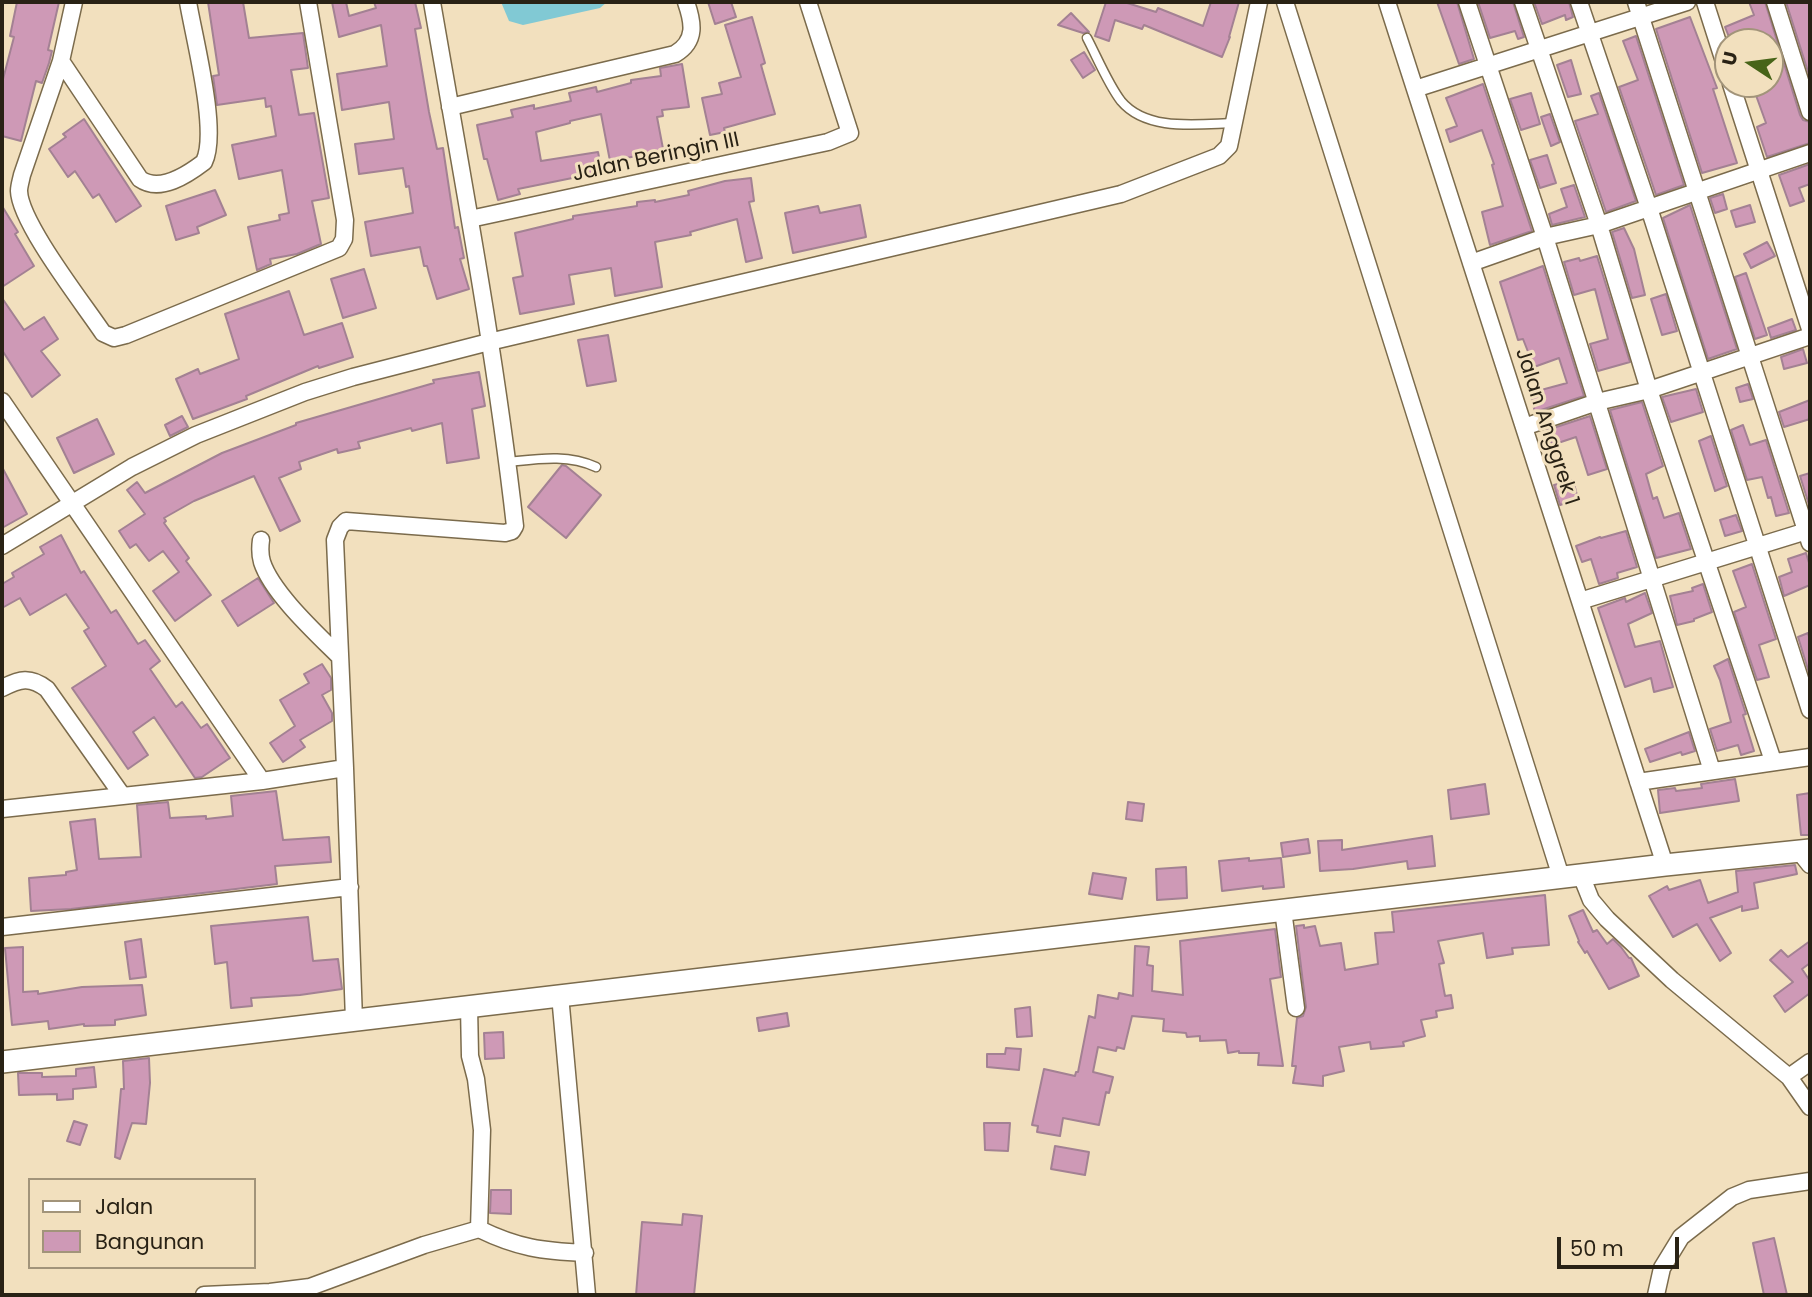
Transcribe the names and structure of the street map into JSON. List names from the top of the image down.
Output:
{
  "streets": {
    "street": ["Jalan Beringin III", "Jalan Anggrek 1"]
  },
  "legend": ["Jalan", "Bangunan"],
  "scale_bar": "50 m",
  "north": "left"
}
